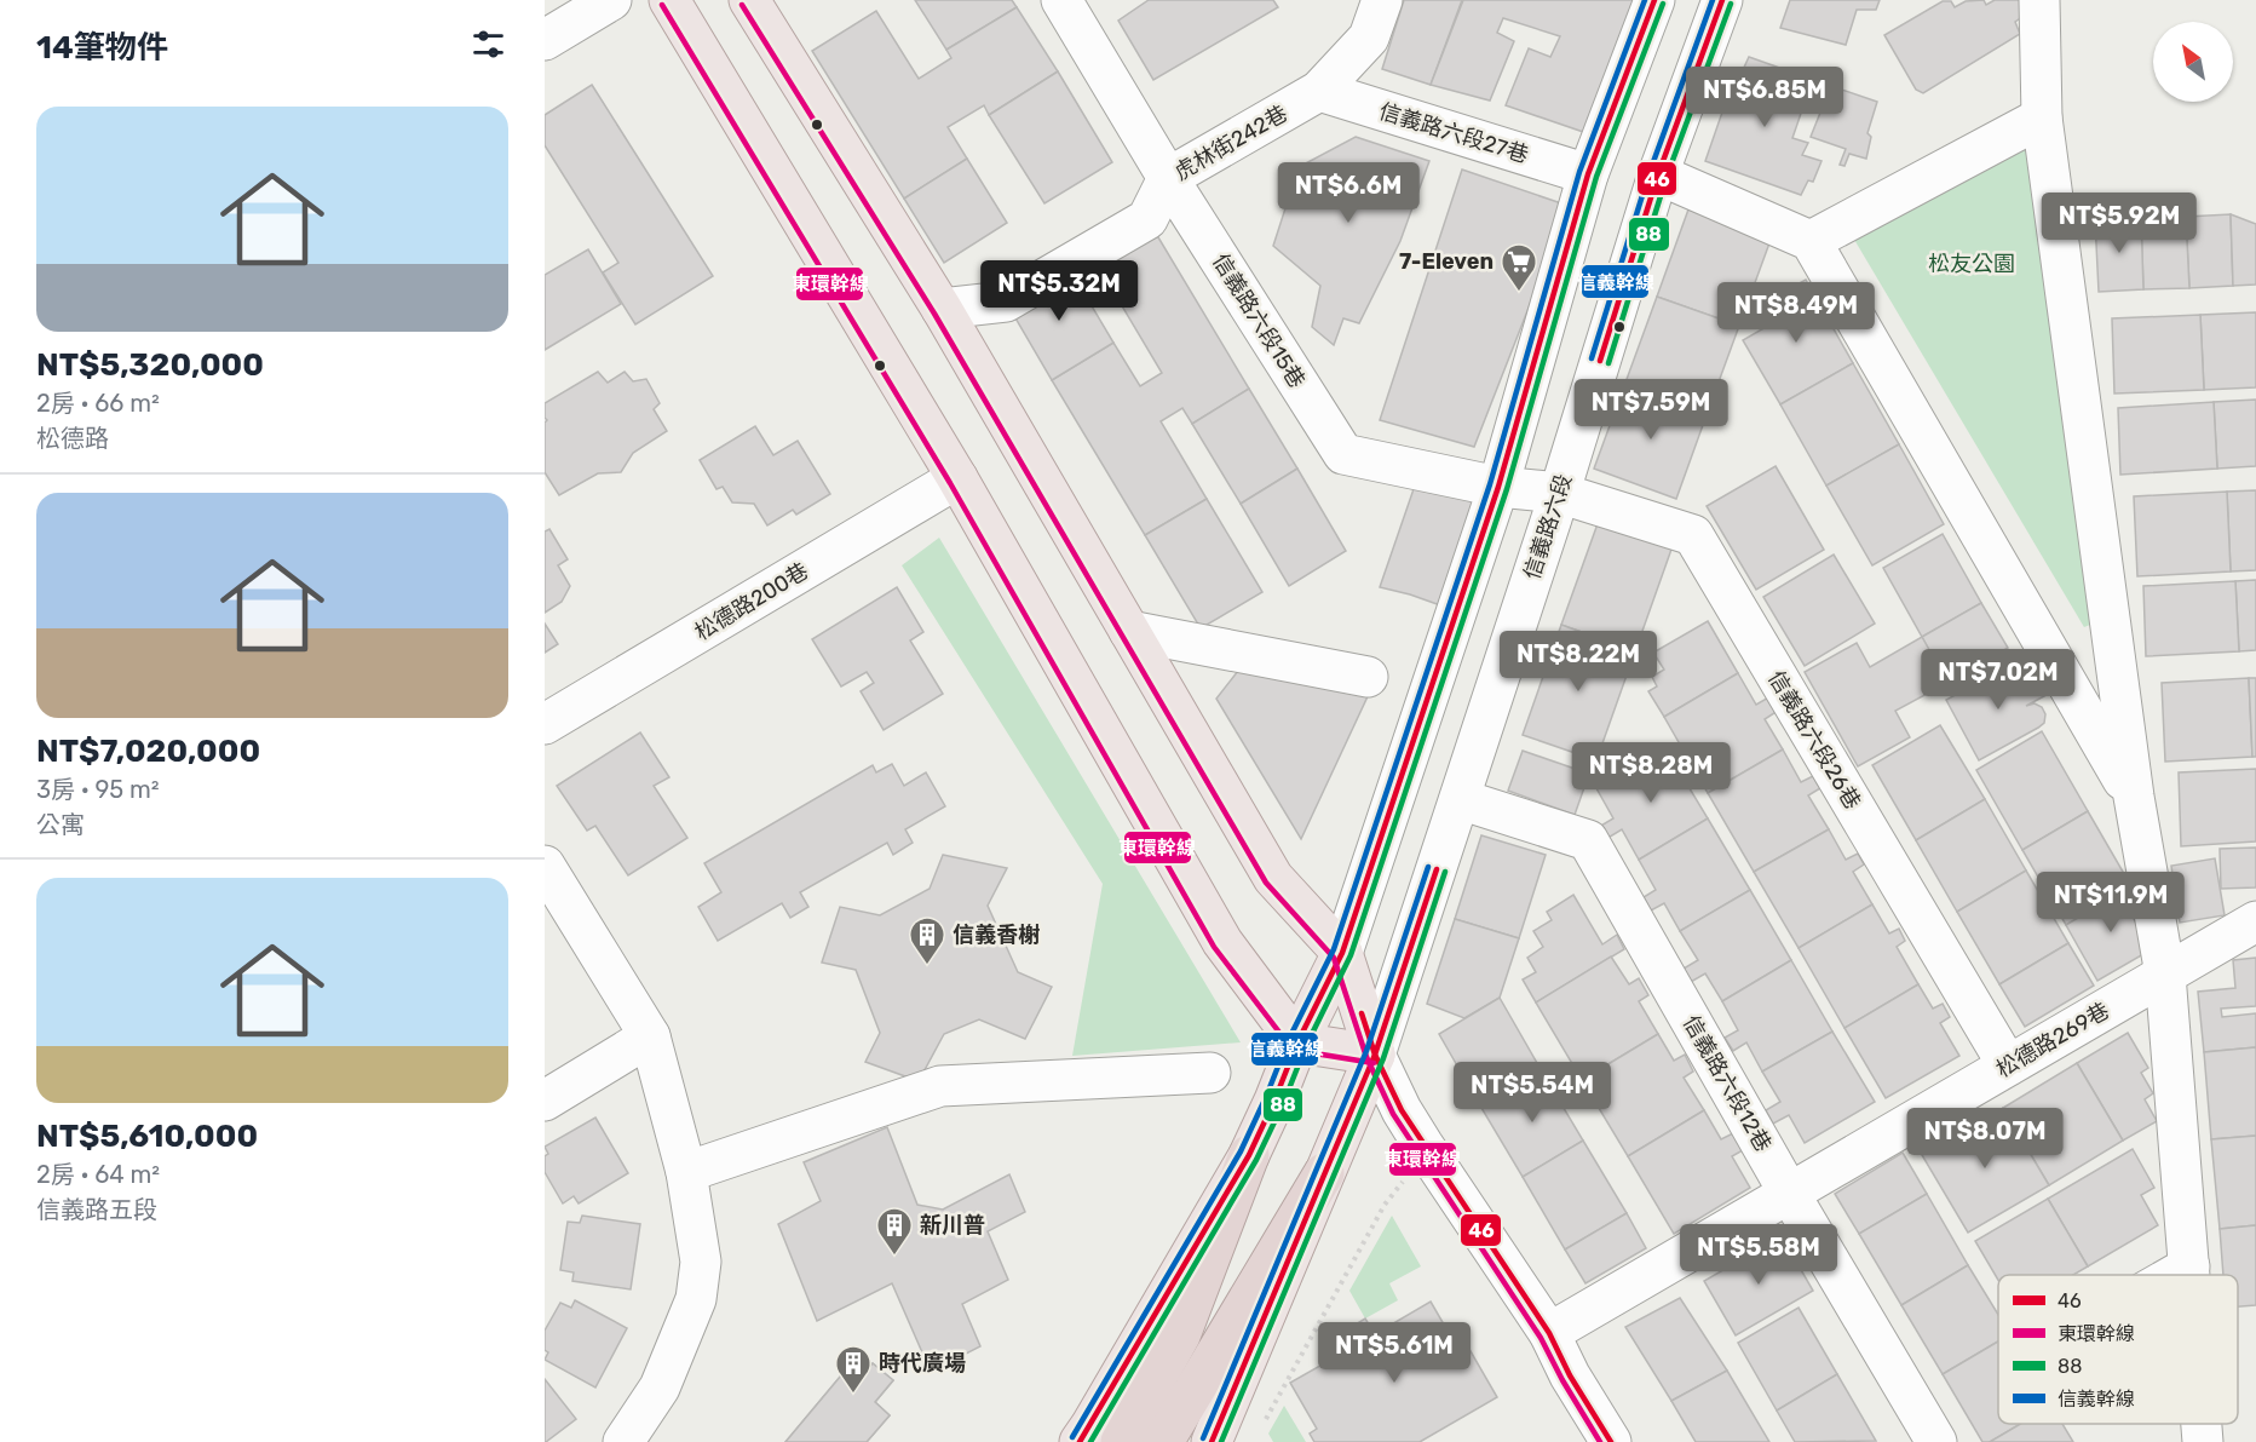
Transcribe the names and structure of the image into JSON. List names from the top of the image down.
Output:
{
  "streets": {
    "street": [
      "信義路六段27巷",
      "虎林街242巷",
      "信義路六段15巷",
      "信義路六段",
      "松德路200巷",
      "信義路六段26巷",
      "松德路269巷",
      "信義路六段12巷"
    ]
  },
  "crossings": [
    ["信義路六段27巷", "虎林街242巷"],
    ["虎林街242巷", "信義路六段15巷"],
    ["信義路六段15巷", "信義路六段"],
    ["信義路六段15巷", "信義路六段26巷"],
    ["信義路六段", "信義路六段26巷"],
    ["信義路六段", "信義路六段12巷"],
    ["信義路六段26巷", "松德路269巷"],
    ["松德路269巷", "信義路六段12巷"]
  ],
  "parks": ["松友公園"],
  "places": {
    "supermarket": ["7-Eleven"],
    "building": ["信義香榭", "新川普", "時代廣場"]
  },
  "lines": [
    "transit line 46",
    "transit line 信義幹線",
    "transit line 88",
    "transit line 東環幹線"
  ],
  "legend": [
    "46",
    "東環幹線",
    "88",
    "信義幹線"
  ],
  "north": "top left",
  "page": {
    "heading": "14筆物件",
    "price": [
      "NT$6.85M",
      "NT$6.6M",
      "NT$5.92M",
      "NT$5.32M",
      "NT$8.49M",
      "NT$7.59M",
      "NT$8.22M",
      "NT$7.02M",
      "NT$8.28M",
      "NT$11.9M",
      "NT$5.54M",
      "NT$8.07M",
      "NT$5.58M",
      "NT$5.61M"
    ],
    "list": [
      {
        "name": "NT$5,320,000",
        "note": "2房 · 66 m² · 松德路"
      },
      {
        "name": "NT$7,020,000",
        "note": "3房 · 95 m² · 公寓"
      },
      {
        "name": "NT$5,610,000",
        "note": "2房 · 64 m² · 信義路五段"
      }
    ]
  }
}
